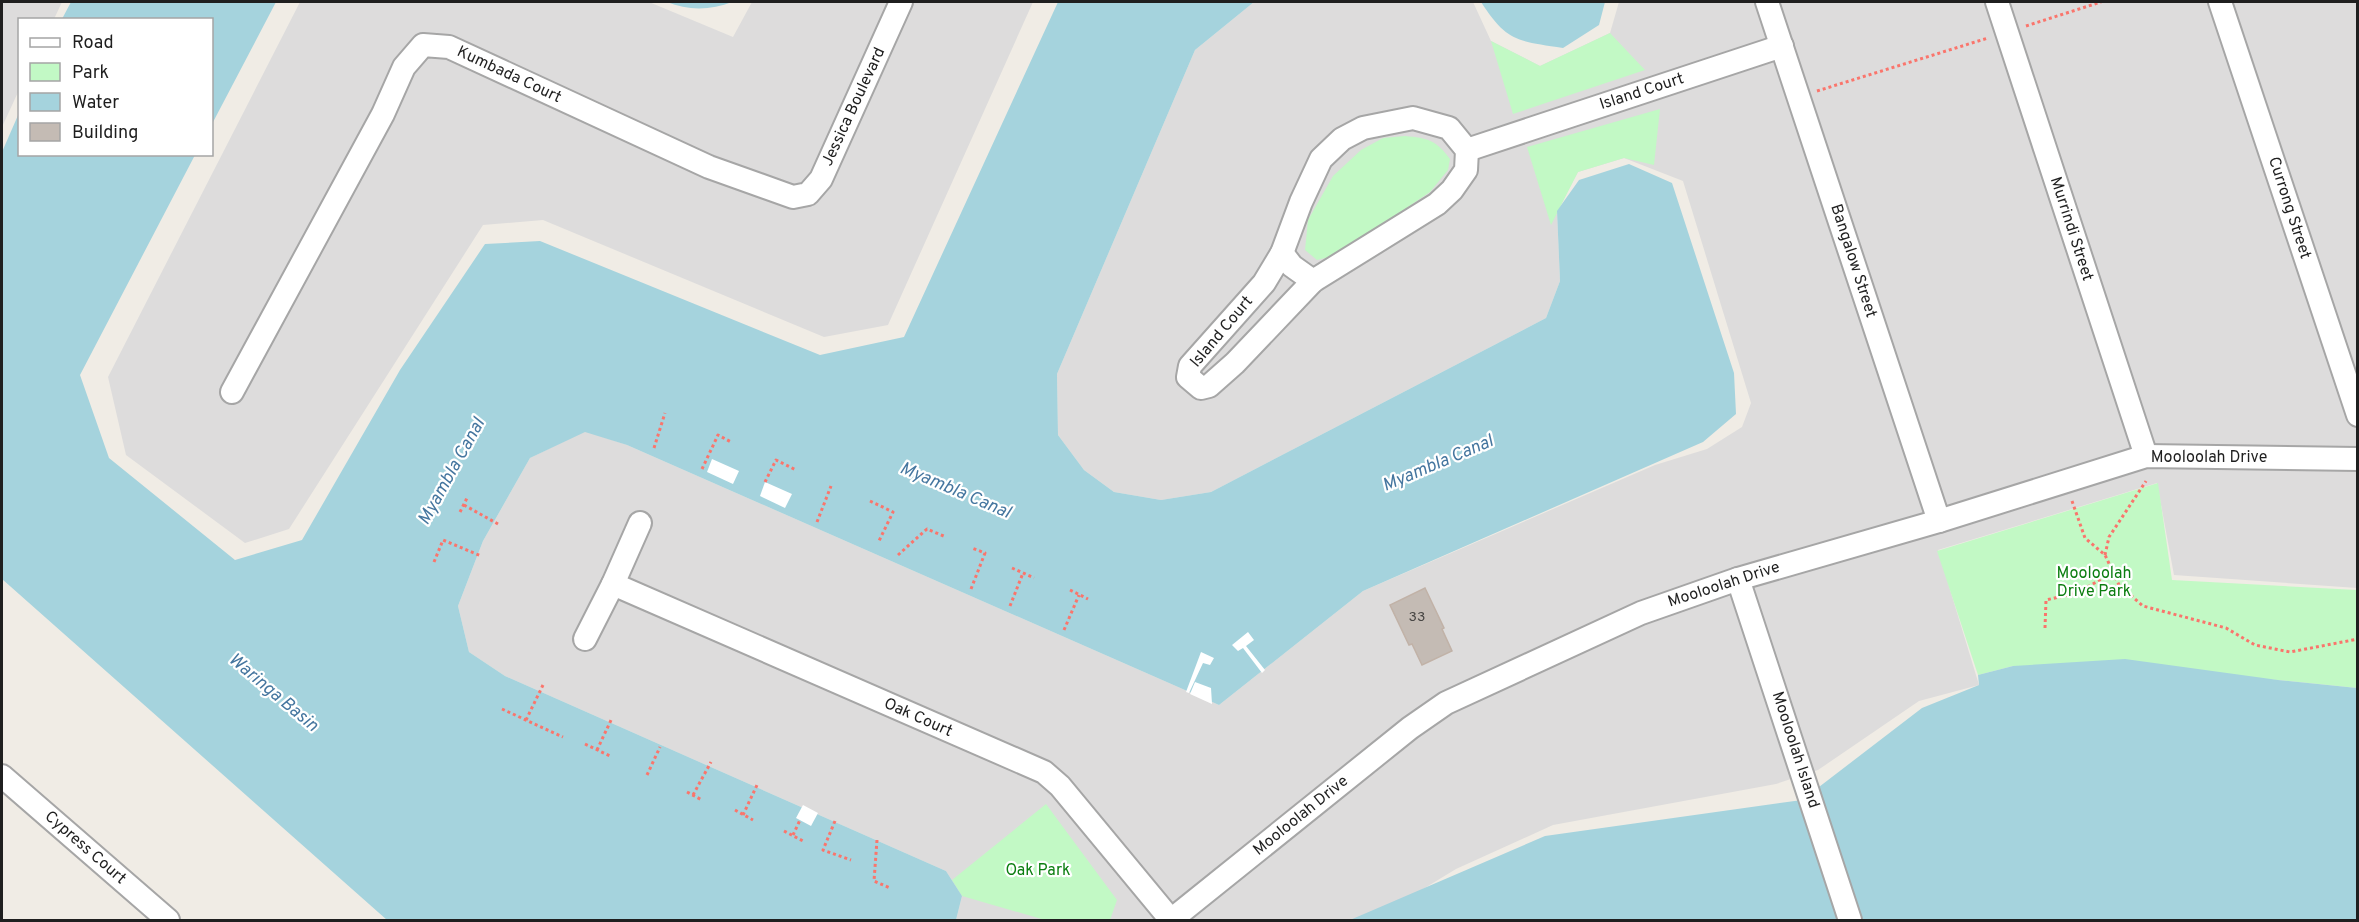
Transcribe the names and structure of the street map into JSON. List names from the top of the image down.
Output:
{
  "streets": {
    "street": [
      "Kumbada Court",
      "Island Court",
      "Jessica Boulevard",
      "Currong Street",
      "Murrindi Street",
      "Bangalow Street",
      "Mooloolah Drive",
      "Oak Court",
      "Mooloolah Island",
      "Cypress Court"
    ]
  },
  "crossings": [
    ["Kumbada Court", "Jessica Boulevard"],
    ["Island Court", "Bangalow Street"],
    ["Murrindi Street", "Mooloolah Drive"],
    ["Bangalow Street", "Mooloolah Drive"],
    ["Mooloolah Drive", "Oak Court"],
    ["Mooloolah Drive", "Mooloolah Island"]
  ],
  "water": ["Myambla Canal", "Waringa Basin"],
  "parks": ["Mooloolah Drive Park", "Oak Park"],
  "house_numbers": ["33"],
  "legend": [
    "Road",
    "Park",
    "Water",
    "Building"
  ]
}
